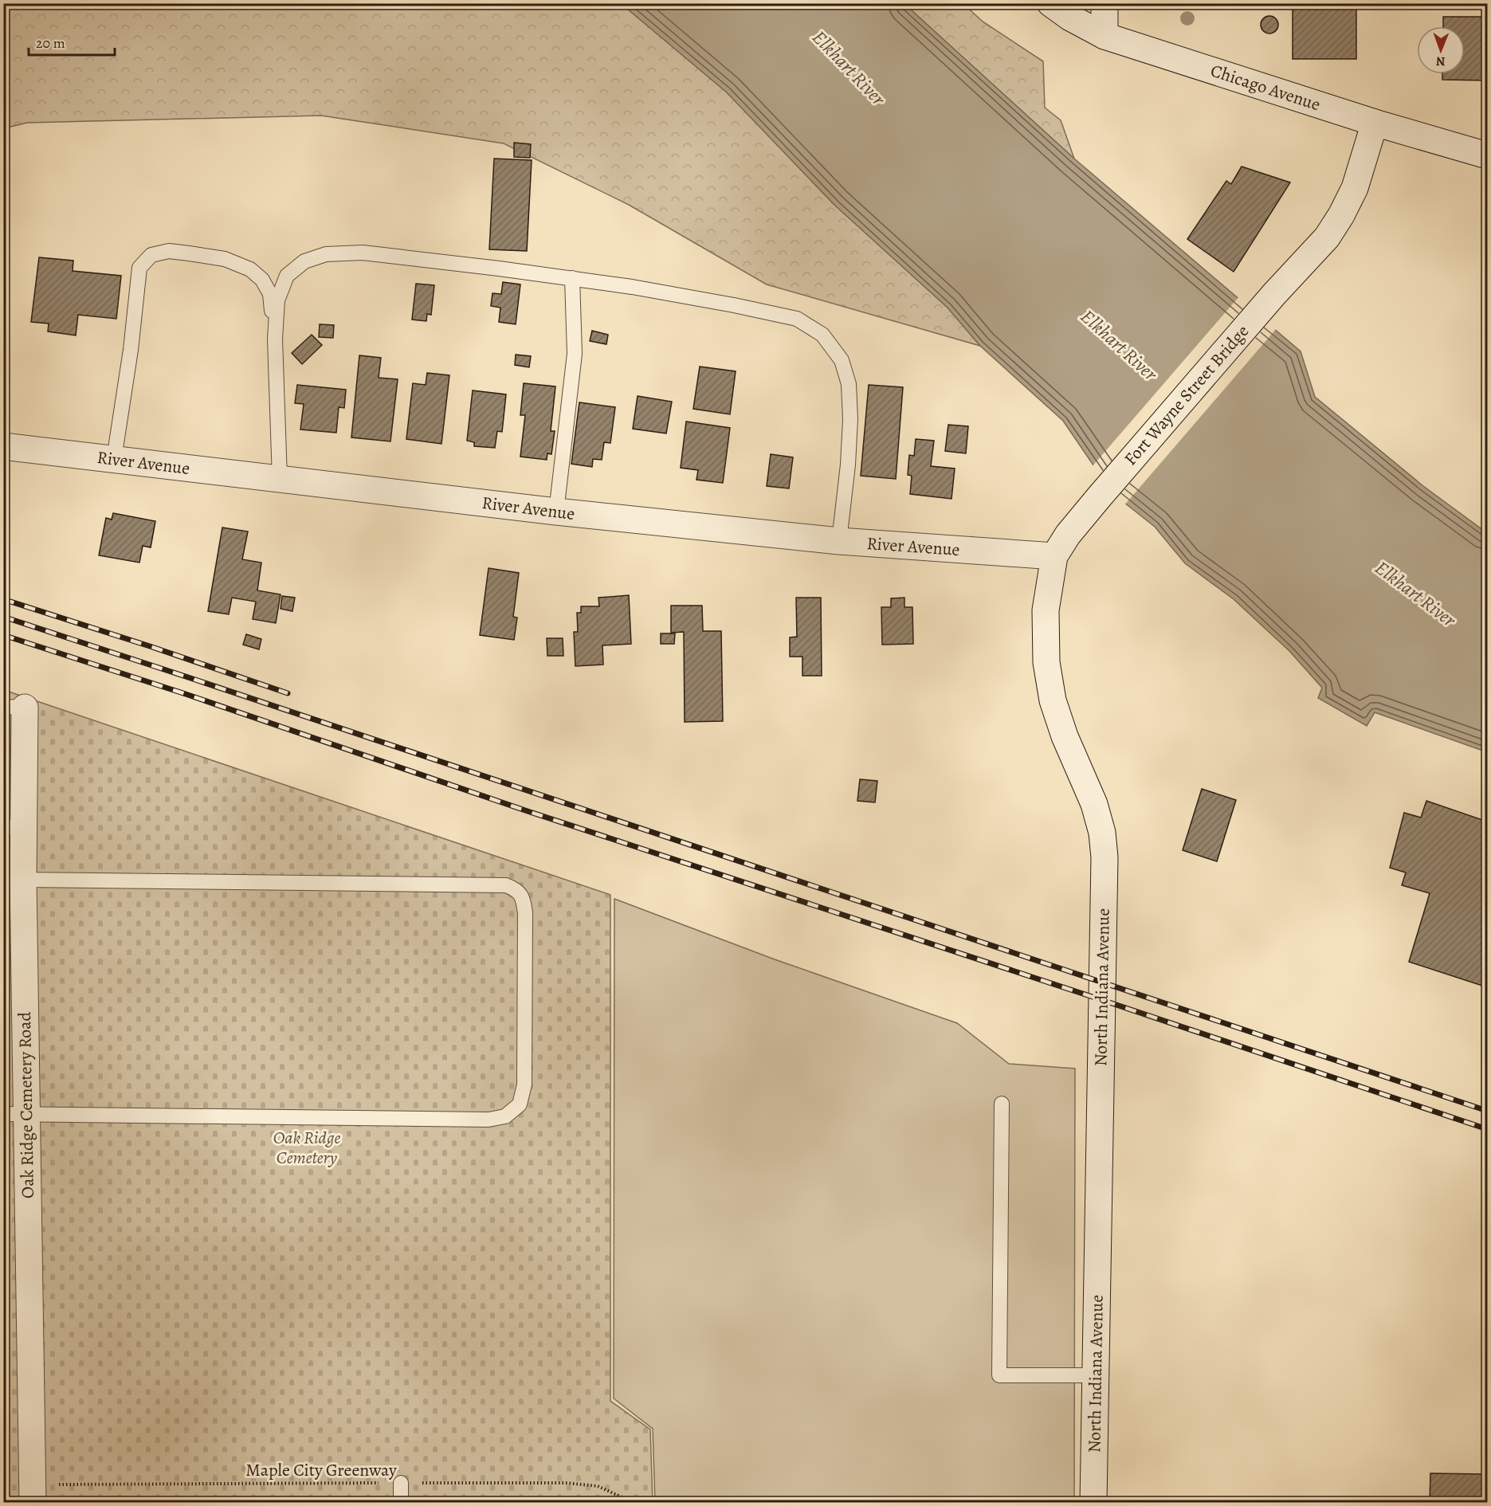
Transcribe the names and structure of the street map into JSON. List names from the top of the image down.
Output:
{
  "streets": {
    "street": [
      "Chicago Avenue",
      "Fort Wayne Street Bridge",
      "River Avenue",
      "North Indiana Avenue",
      "Oak Ridge Cemetery Road"
    ],
    "path": ["Maple City Greenway"]
  },
  "crossings": [
    ["Chicago Avenue", "Fort Wayne Street Bridge"],
    ["Fort Wayne Street Bridge", "North Indiana Avenue"],
    ["River Avenue", "North Indiana Avenue"],
    ["Oak Ridge Cemetery Road", "Maple City Greenway"]
  ],
  "water": ["Elkhart River"],
  "parks": ["Oak Ridge Cemetery"],
  "scale_bar": "20 m",
  "north": "bottom"
}
